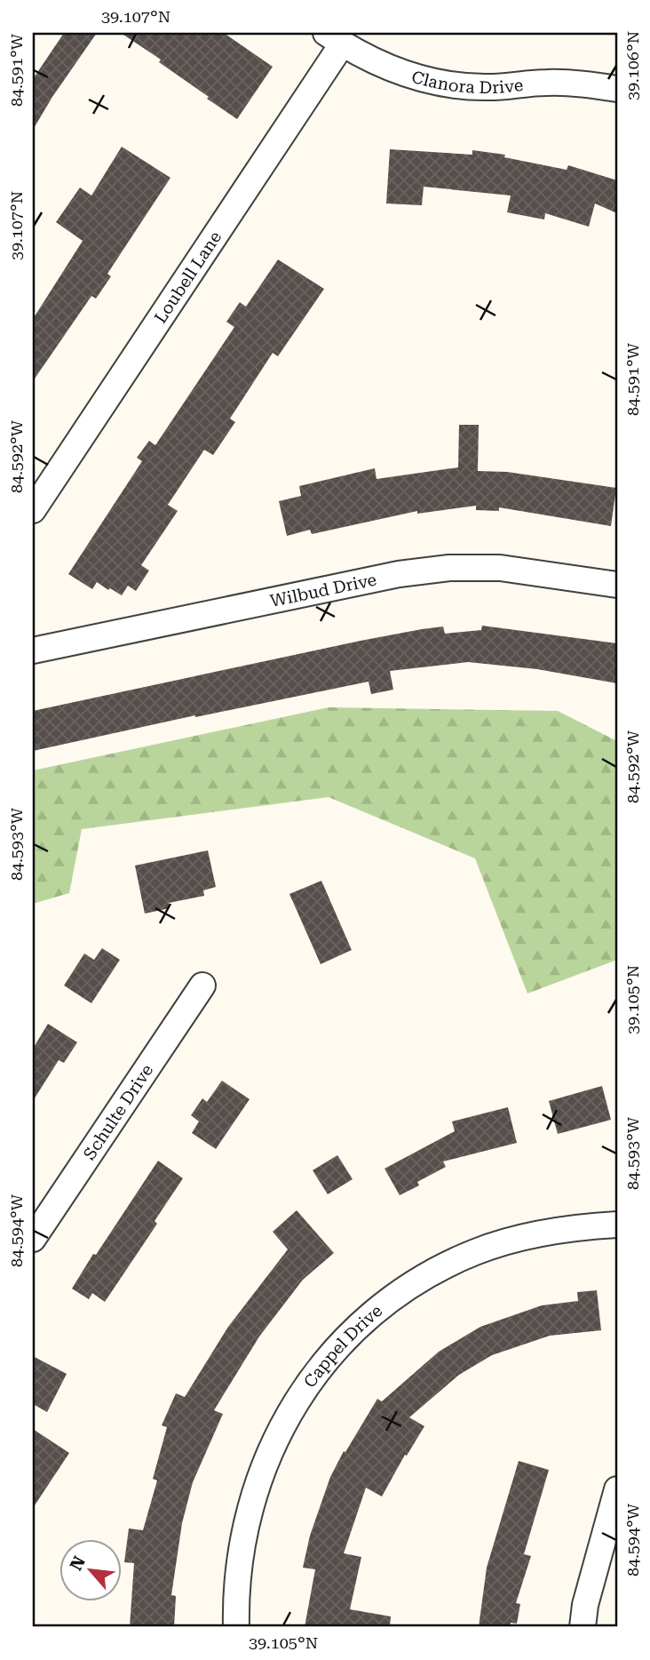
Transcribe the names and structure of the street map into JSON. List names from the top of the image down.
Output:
{
  "streets": {
    "street": [
      "Clanora Drive",
      "Loubell Lane",
      "Wilbud Drive",
      "Schulte Drive",
      "Cappel Drive"
    ]
  },
  "crossings": [
    ["Clanora Drive", "Loubell Lane"]
  ],
  "north": "top left",
  "coordinates": [
    "39.107°N",
    "39.106°N",
    "84.591°W",
    "84.592°W",
    "84.593°W",
    "39.105°N",
    "84.594°W"
  ]
}
